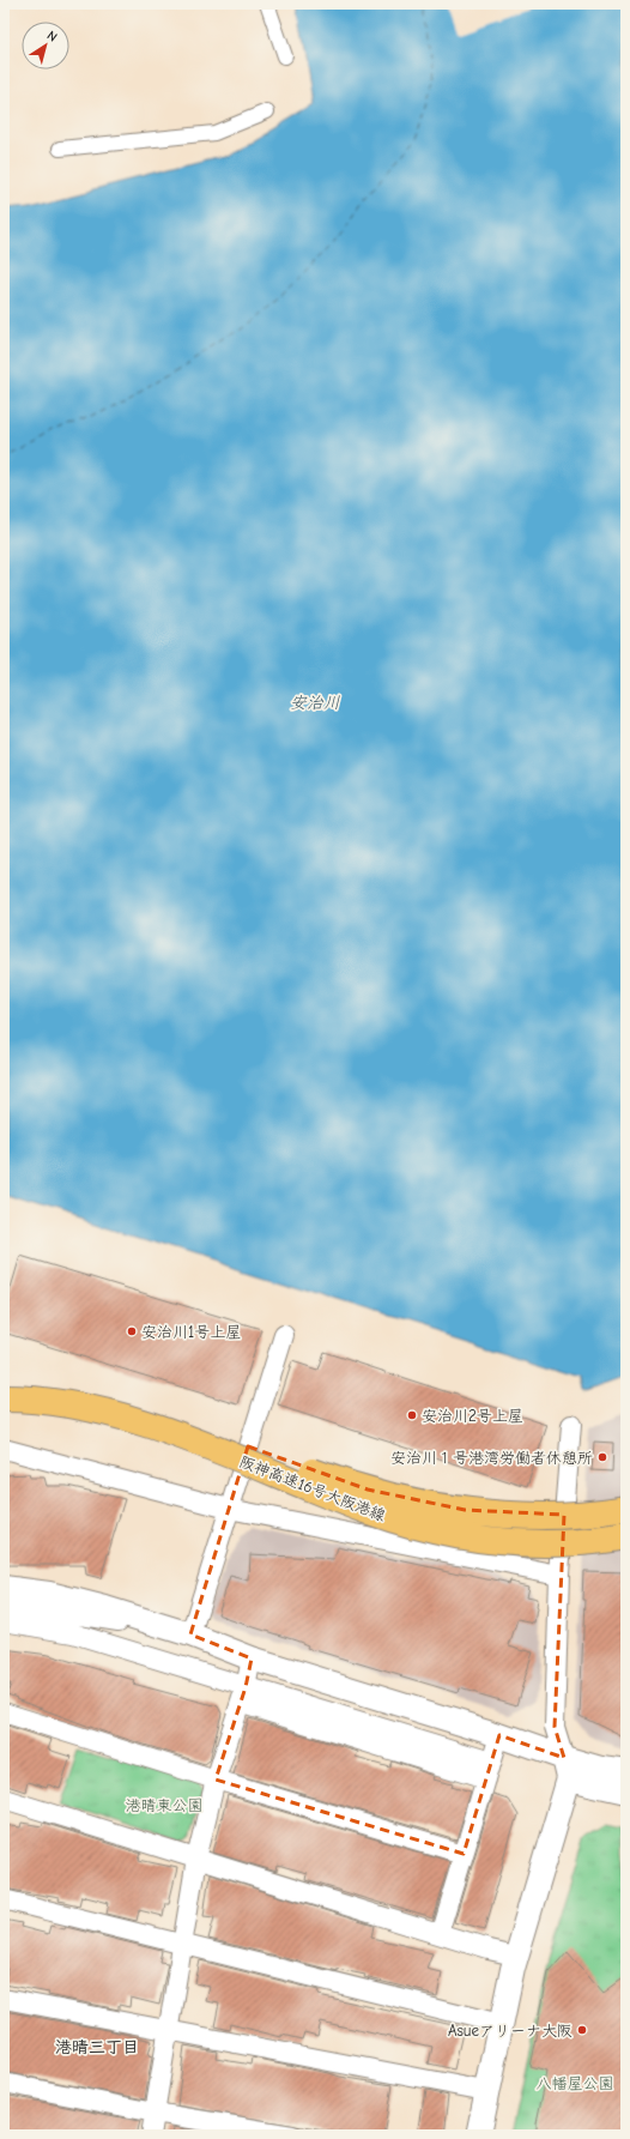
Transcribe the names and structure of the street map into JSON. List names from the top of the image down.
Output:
{
  "streets": {
    "highway": ["阪神高速16号大阪港線"]
  },
  "districts": ["港晴三丁目"],
  "water": ["安治川"],
  "parks": ["港晴東公園", "八幡屋公園"],
  "places": [
    "安治川1号上屋",
    "安治川2号上屋",
    "安治川１号港湾労働者休憩所",
    "Asueアリーナ大阪"
  ],
  "north": "top right"
}
